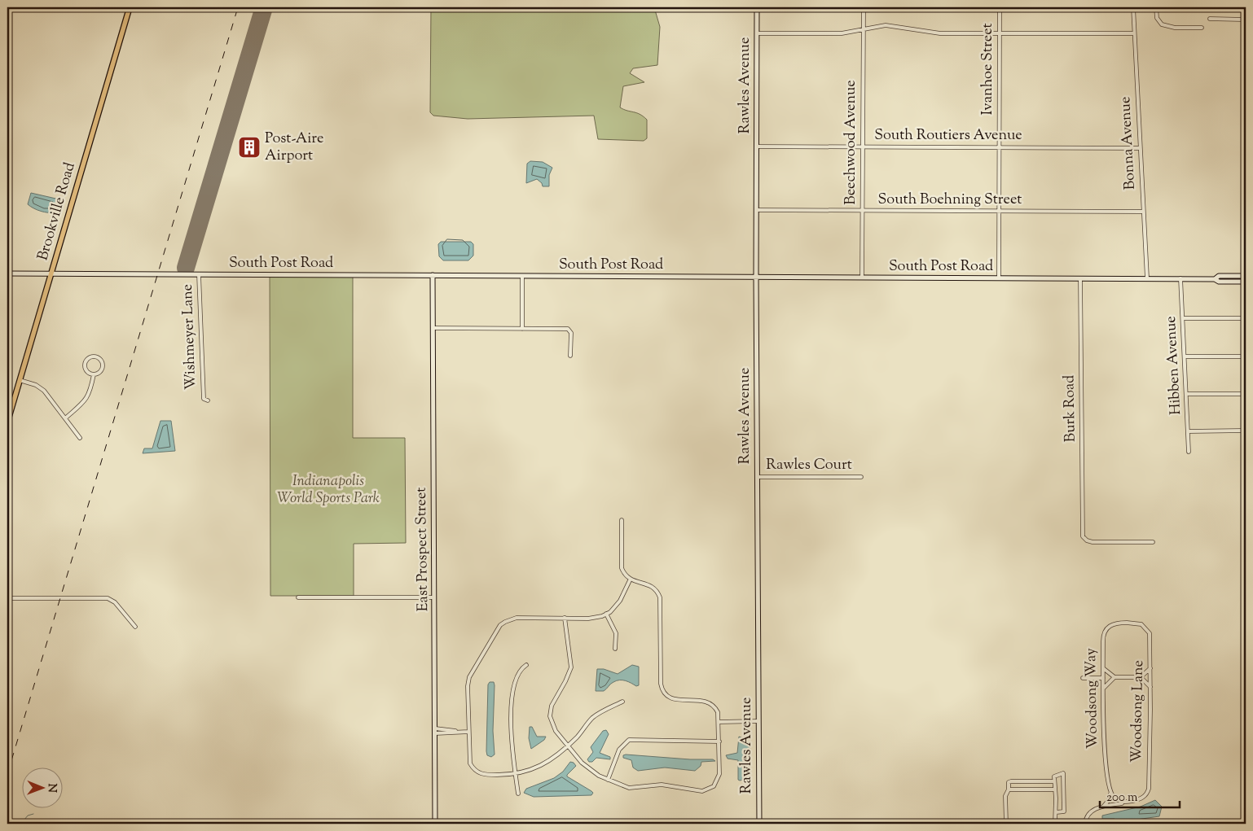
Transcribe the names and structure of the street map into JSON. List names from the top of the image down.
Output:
{
  "streets": {
    "main road": ["Brookville Road"],
    "street": [
      "Ivanhoe Street",
      "Rawles Avenue",
      "South Routiers Avenue",
      "Beechwood Avenue",
      "Bonna Avenue",
      "South Boehning Street",
      "South Post Road",
      "Wishmeyer Lane",
      "Hibben Avenue",
      "Burk Road",
      "Rawles Court",
      "East Prospect Street",
      "Woodsong Way",
      "Woodsong Lane"
    ]
  },
  "crossings": [
    ["Ivanhoe Street", "South Routiers Avenue"],
    ["Ivanhoe Street", "South Boehning Street"],
    ["Ivanhoe Street", "South Post Road"],
    ["Rawles Avenue", "South Routiers Avenue"],
    ["Rawles Avenue", "South Boehning Street"],
    ["Rawles Avenue", "South Post Road"],
    ["Rawles Avenue", "Rawles Court"],
    ["South Routiers Avenue", "Beechwood Avenue"],
    ["South Routiers Avenue", "Bonna Avenue"],
    ["Beechwood Avenue", "South Boehning Street"],
    ["Beechwood Avenue", "South Post Road"],
    ["Bonna Avenue", "South Boehning Street"],
    ["Bonna Avenue", "South Post Road"],
    ["Brookville Road", "South Post Road"],
    ["South Post Road", "Wishmeyer Lane"],
    ["South Post Road", "Hibben Avenue"],
    ["South Post Road", "Burk Road"],
    ["South Post Road", "East Prospect Street"],
    ["Woodsong Way", "Woodsong Lane"]
  ],
  "parks": ["Indianapolis World Sports Park"],
  "places": {
    "building": ["Post-Aire Airport"]
  },
  "scale_bar": "200 m",
  "north": "right"
}
